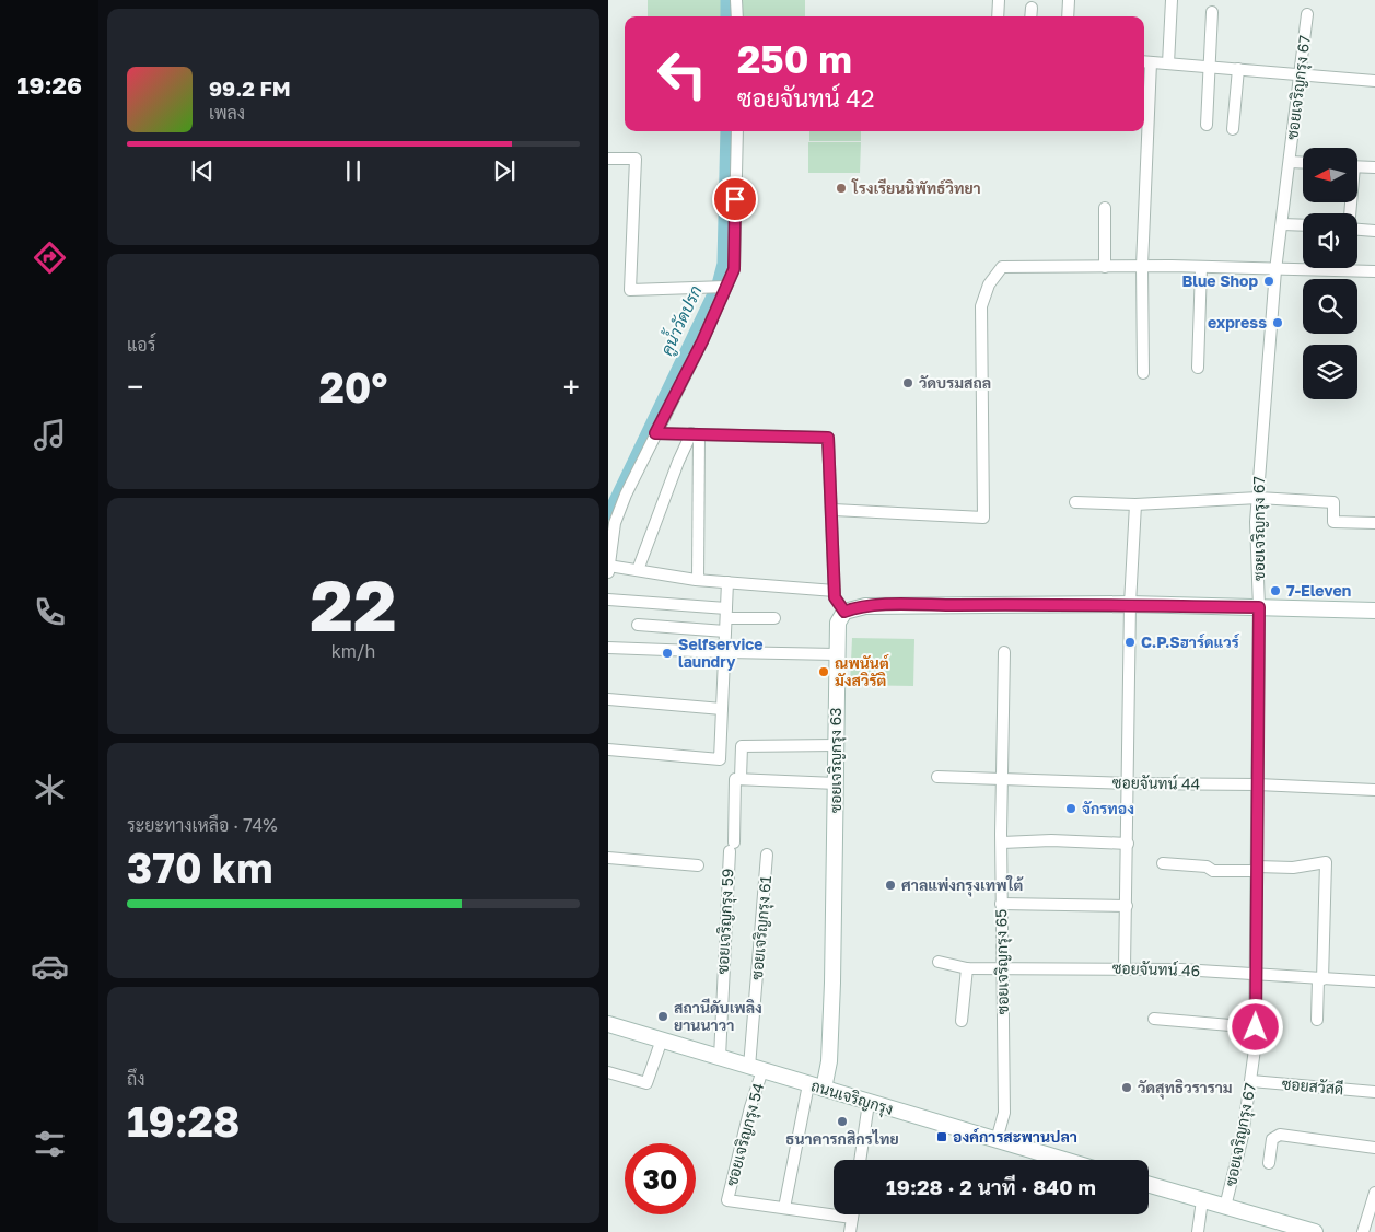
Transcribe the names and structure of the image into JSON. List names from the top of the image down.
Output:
{
  "streets": {
    "street": [
      "ซอยเจริญกรุง 67",
      "ซอยเจริญกรุง 63",
      "ซอยจันทน์ 44",
      "ซอยเจริญกรุง 59",
      "ซอยเจริญกรุง 61",
      "ซอยเจริญกรุง 65",
      "ซอยจันทน์ 46",
      "ซอยสวัสดี",
      "ถนนเจริญกรุง",
      "ซอยเจริญกรุง 54"
    ]
  },
  "crossings": [
    ["ซอยเจริญกรุง 67", "ซอยจันทน์ 44"],
    ["ซอยเจริญกรุง 67", "ซอยจันทน์ 46"],
    ["ซอยเจริญกรุง 67", "ซอยสวัสดี"],
    ["ซอยเจริญกรุง 63", "ถนนเจริญกรุง"],
    ["ซอยจันทน์ 44", "ซอยเจริญกรุง 65"],
    ["ซอยเจริญกรุง 59", "ถนนเจริญกรุง"],
    ["ซอยเจริญกรุง 61", "ถนนเจริญกรุง"],
    ["ซอยเจริญกรุง 61", "ซอยเจริญกรุง 54"],
    ["ซอยเจริญกรุง 65", "ซอยจันทน์ 46"],
    ["ซอยเจริญกรุง 65", "ถนนเจริญกรุง"],
    ["ถนนเจริญกรุง", "ซอยเจริญกรุง 54"]
  ],
  "water": ["คูน้ำวัดปรก"],
  "places": {
    "other": [
      "โรงเรียนนิพัทธ์วิทยา",
      "Blue Shop",
      "express",
      "วัดบรมสถล",
      "7-Eleven",
      "C.P.Sฮาร์ดแวร์",
      "Selfservice laundry",
      "ณพนันต์ มังสวิรัติ",
      "จักรทอง",
      "ศาลแพ่งกรุงเทพใต้",
      "สถานีดับเพลิง ยานนาวา",
      "วัดสุทธิวราราม",
      "ธนาคารกสิกรไทย"
    ],
    "transit": ["องค์การสะพานปลา"]
  },
  "north": "left",
  "page": {
    "tabs": "19:26",
    "turn": ["250 m", "ซอยจันทน์ 42"],
    "song": ["99.2 FM", "เพลง"],
    "tile": [
      "แอร์",
      ["22", "km/h"],
      ["ระยะทางเหลือ · 74%", "370 km"],
      ["ถึง", "19:28"]
    ],
    "heat": ["−", "20°", "+"],
    "limit": "30",
    "trip": "19:28 · 2 นาที · 840 m"
  }
}
